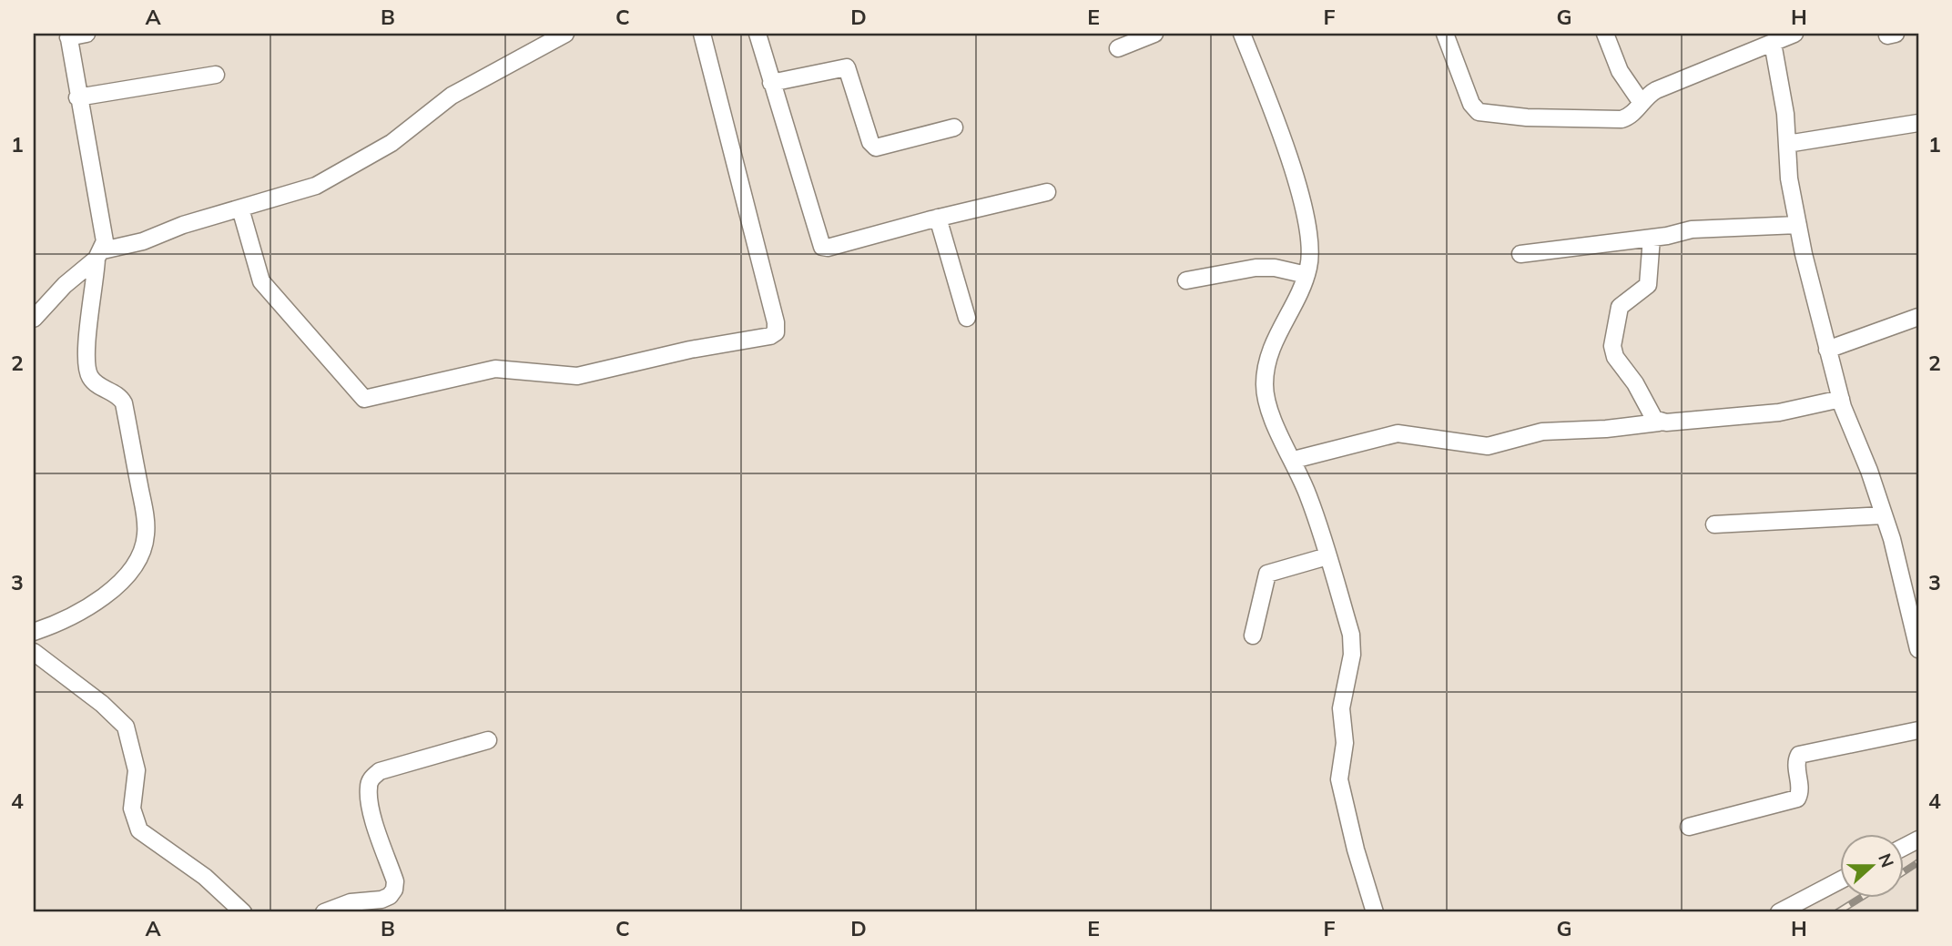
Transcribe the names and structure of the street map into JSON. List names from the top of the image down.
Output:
{
  "north": "right",
  "grid": {
    "columns": [
      "A",
      "B",
      "C",
      "D",
      "E",
      "F",
      "G",
      "H"
    ],
    "rows": [
      "1",
      "2",
      "3",
      "4"
    ]
  }
}
